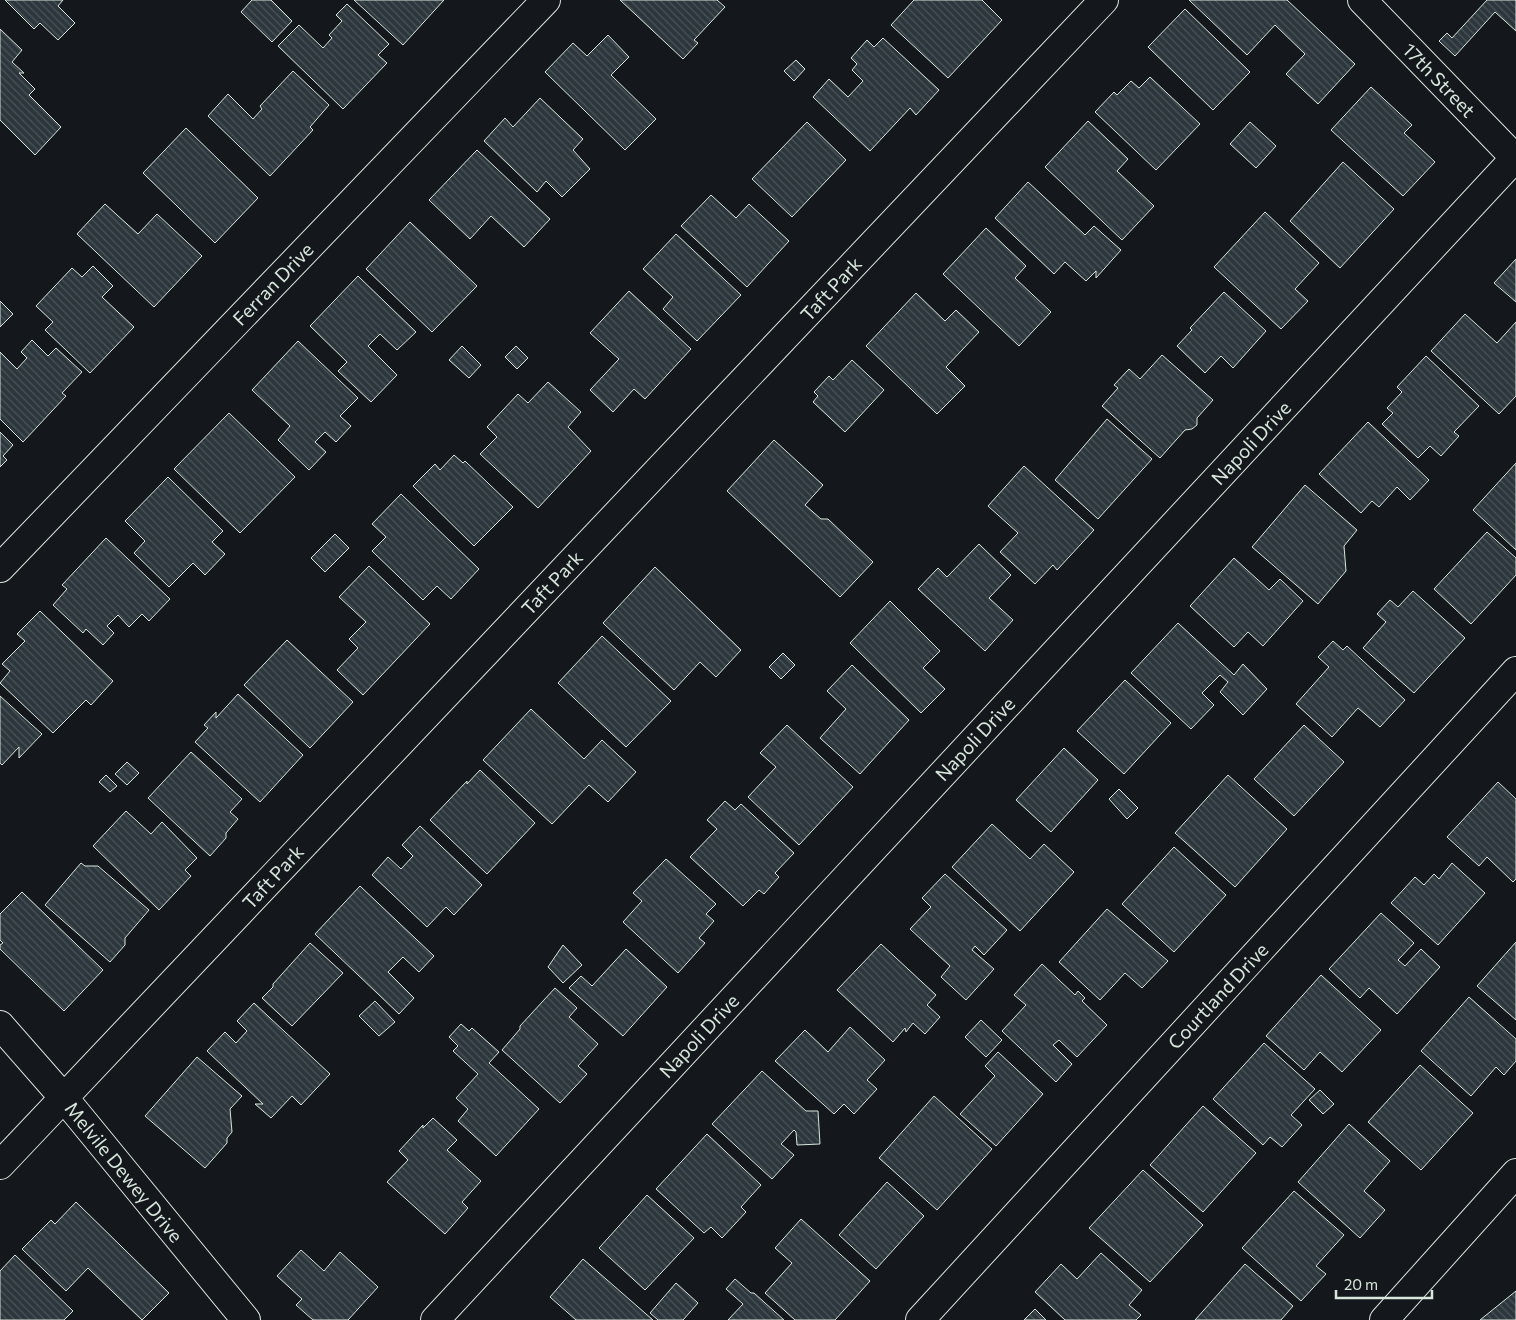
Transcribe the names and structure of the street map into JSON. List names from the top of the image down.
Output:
{
  "streets": {
    "street": [
      "17th Street",
      "Ferran Drive",
      "Taft Park",
      "Napoli Drive",
      "Courtland Drive",
      "Melvile Dewey Drive"
    ]
  },
  "crossings": [
    ["17th Street", "Napoli Drive"],
    ["Taft Park", "Melvile Dewey Drive"]
  ],
  "scale_bar": "20 m"
}
